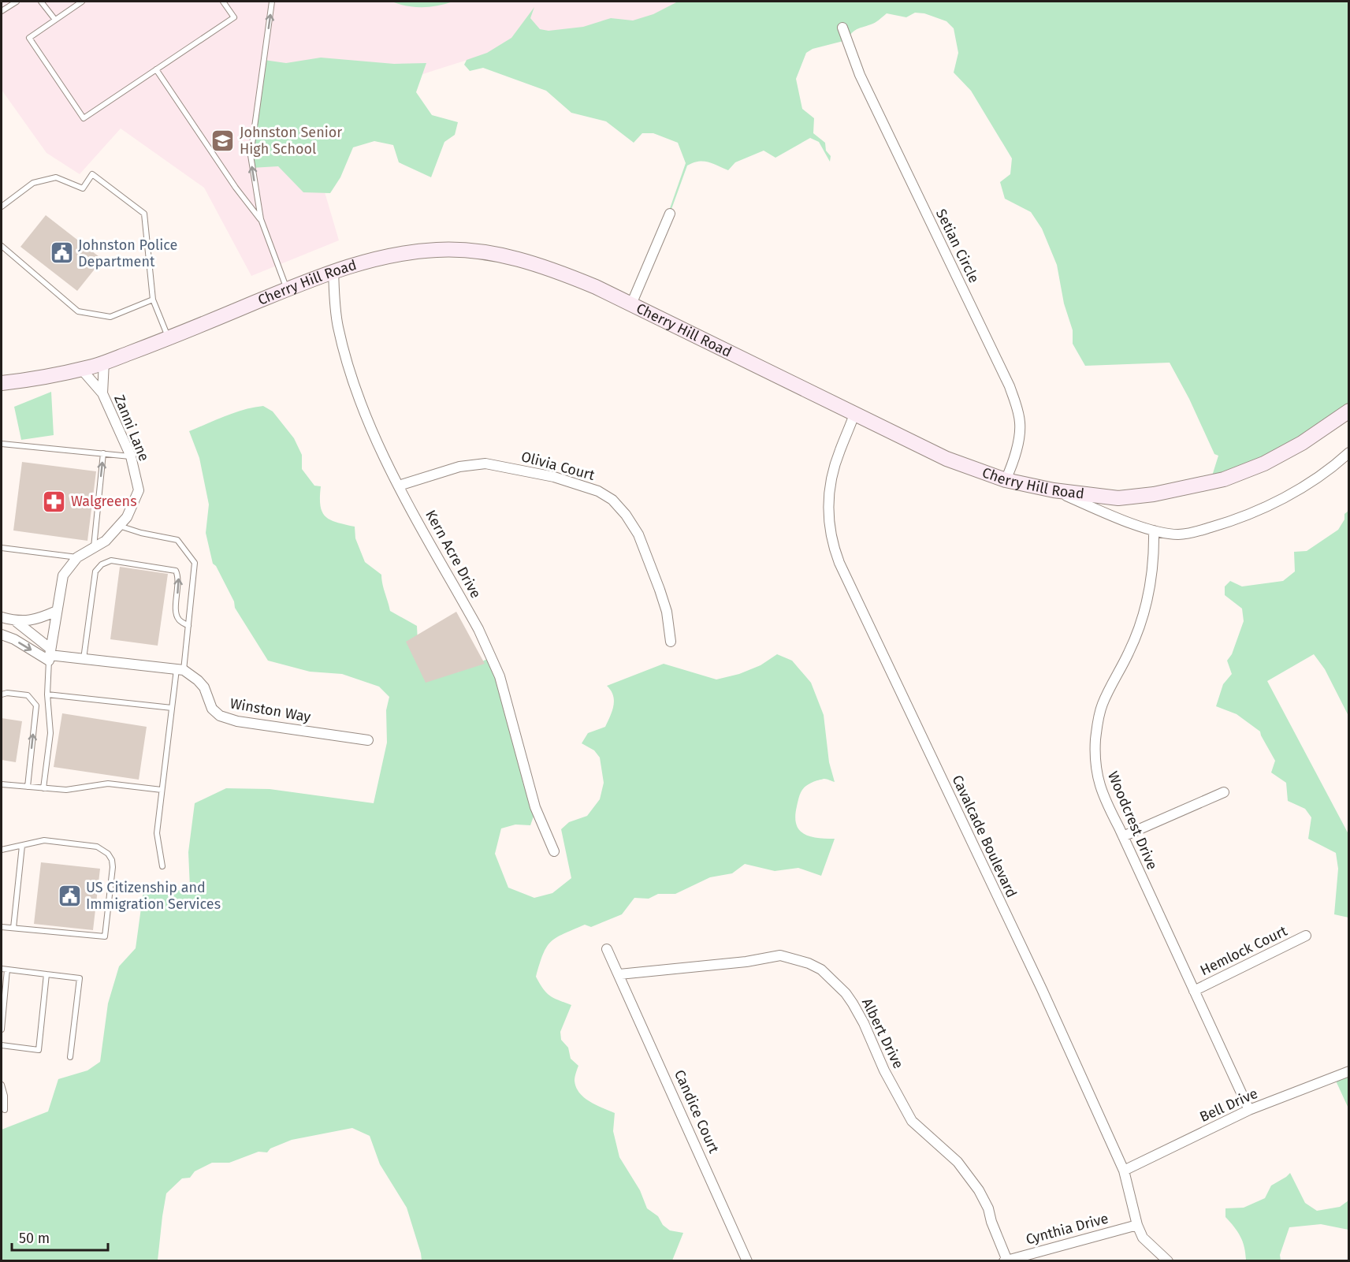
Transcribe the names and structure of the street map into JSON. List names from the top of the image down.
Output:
{
  "streets": {
    "main road": ["Cherry Hill Road"],
    "street": [
      "Setian Circle",
      "Zanni Lane",
      "Olivia Court",
      "Kern Acre Drive",
      "Winston Way",
      "Woodcrest Drive",
      "Cavalcade Boulevard",
      "Hemlock Court",
      "Albert Drive",
      "Bell Drive",
      "Candice Court",
      "Cynthia Drive"
    ]
  },
  "crossings": [
    ["Setian Circle", "Cherry Hill Road"],
    ["Cherry Hill Road", "Zanni Lane"],
    ["Cherry Hill Road", "Kern Acre Drive"],
    ["Cherry Hill Road", "Cavalcade Boulevard"],
    ["Olivia Court", "Kern Acre Drive"],
    ["Woodcrest Drive", "Hemlock Court"],
    ["Woodcrest Drive", "Bell Drive"],
    ["Cavalcade Boulevard", "Bell Drive"],
    ["Cavalcade Boulevard", "Cynthia Drive"],
    ["Albert Drive", "Candice Court"],
    ["Albert Drive", "Cynthia Drive"]
  ],
  "places": {
    "school or university": ["Johnston Senior High School"],
    "public building": ["Johnston Police Department", "US Citizenship and Immigration Services"],
    "pharmacy": ["Walgreens"]
  },
  "scale_bar": "50 m"
}
